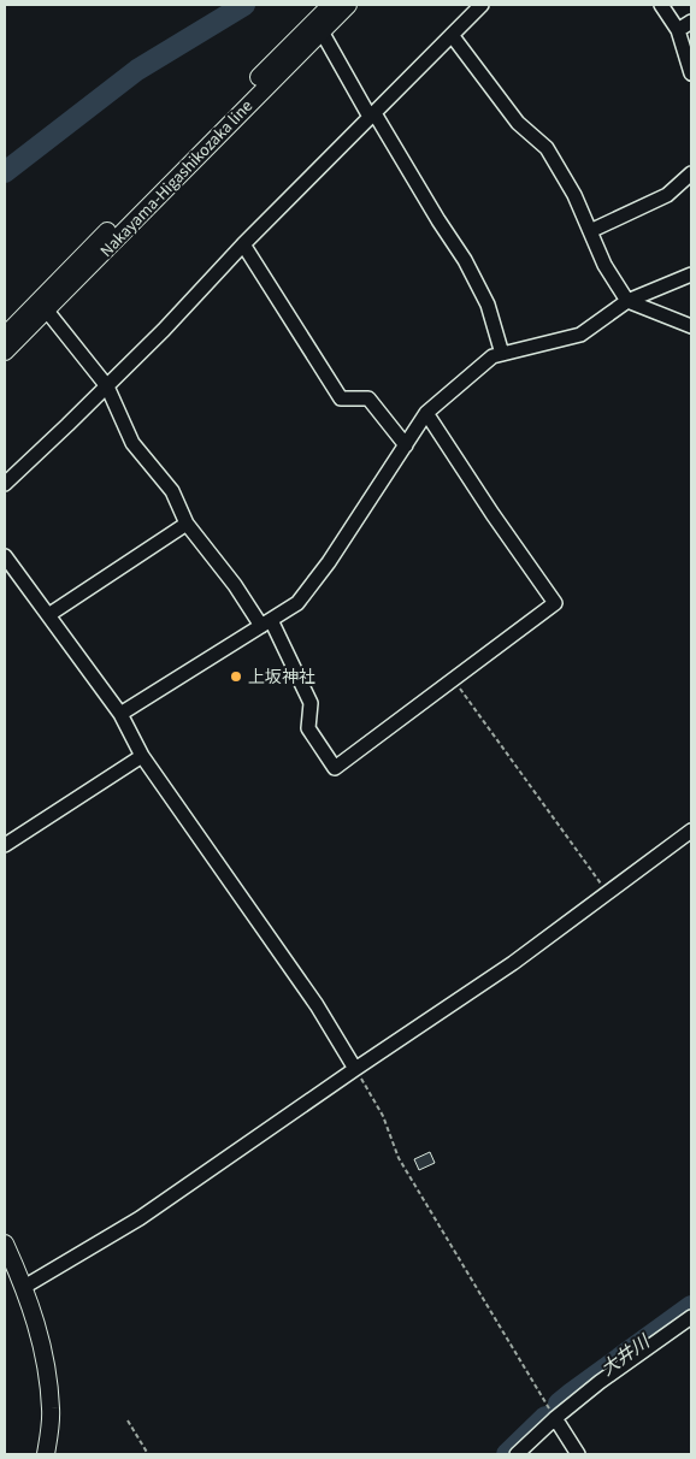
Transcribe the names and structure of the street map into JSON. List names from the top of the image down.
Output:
{
  "streets": {
    "main road": ["Nakayama-Higashikozaka line"]
  },
  "water": ["大井川"],
  "places": ["上坂神社"]
}
